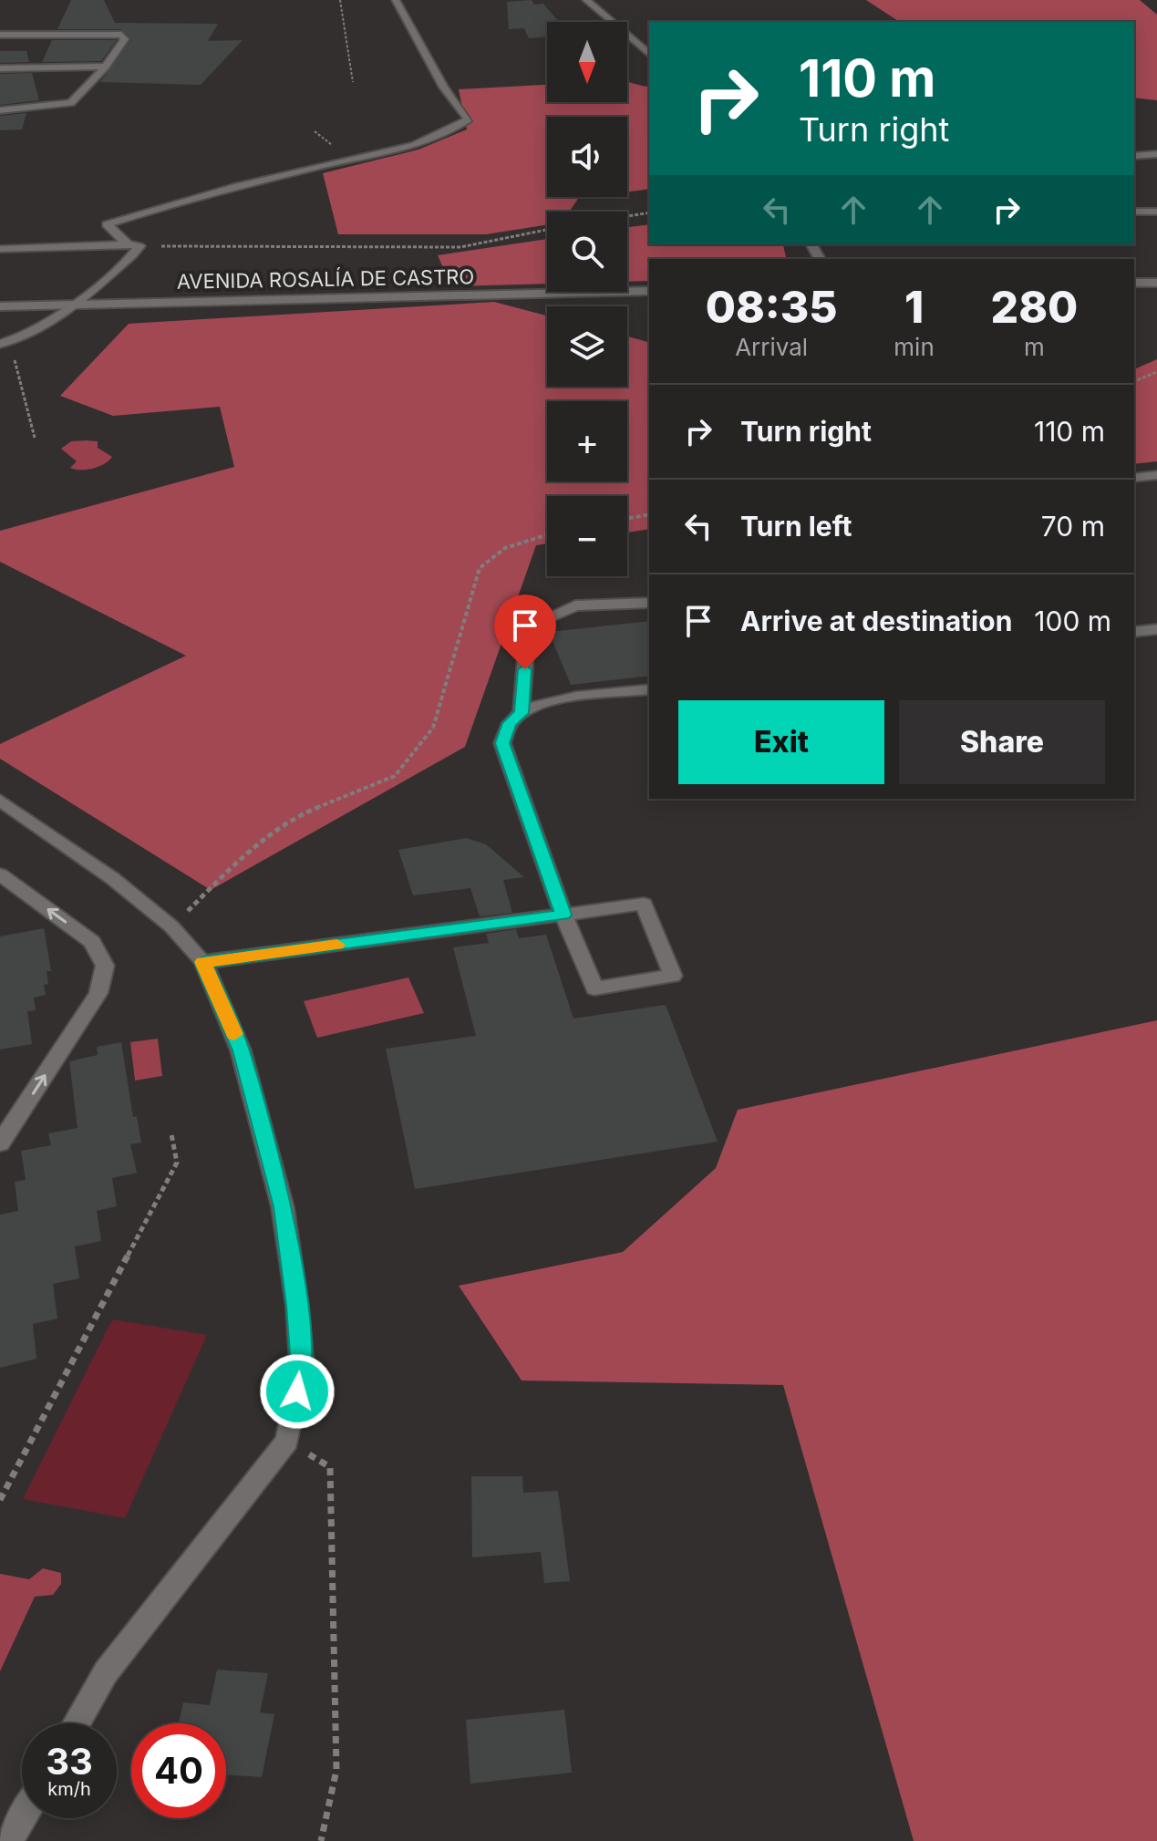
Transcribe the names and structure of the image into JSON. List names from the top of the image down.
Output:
{
  "streets": {
    "street": ["AVENIDA ROSALÍA DE CASTRO"]
  },
  "north": "bottom",
  "page": {
    "map_buttons": ["+", "−"],
    "turn": ["110 m", "Turn right"],
    "eta": [
      "08:35",
      "Arrival",
      "1",
      "min",
      "280",
      "m"
    ],
    "list": [
      {
        "name": "Turn right",
        "value": "110 m"
      },
      {
        "name": "Turn left",
        "value": "70 m"
      },
      {
        "name": "Arrive at destination",
        "value": "100 m"
      }
    ],
    "buttons": ["Exit", "Share"],
    "speed": "33 km/h",
    "limit": "40"
  }
}
